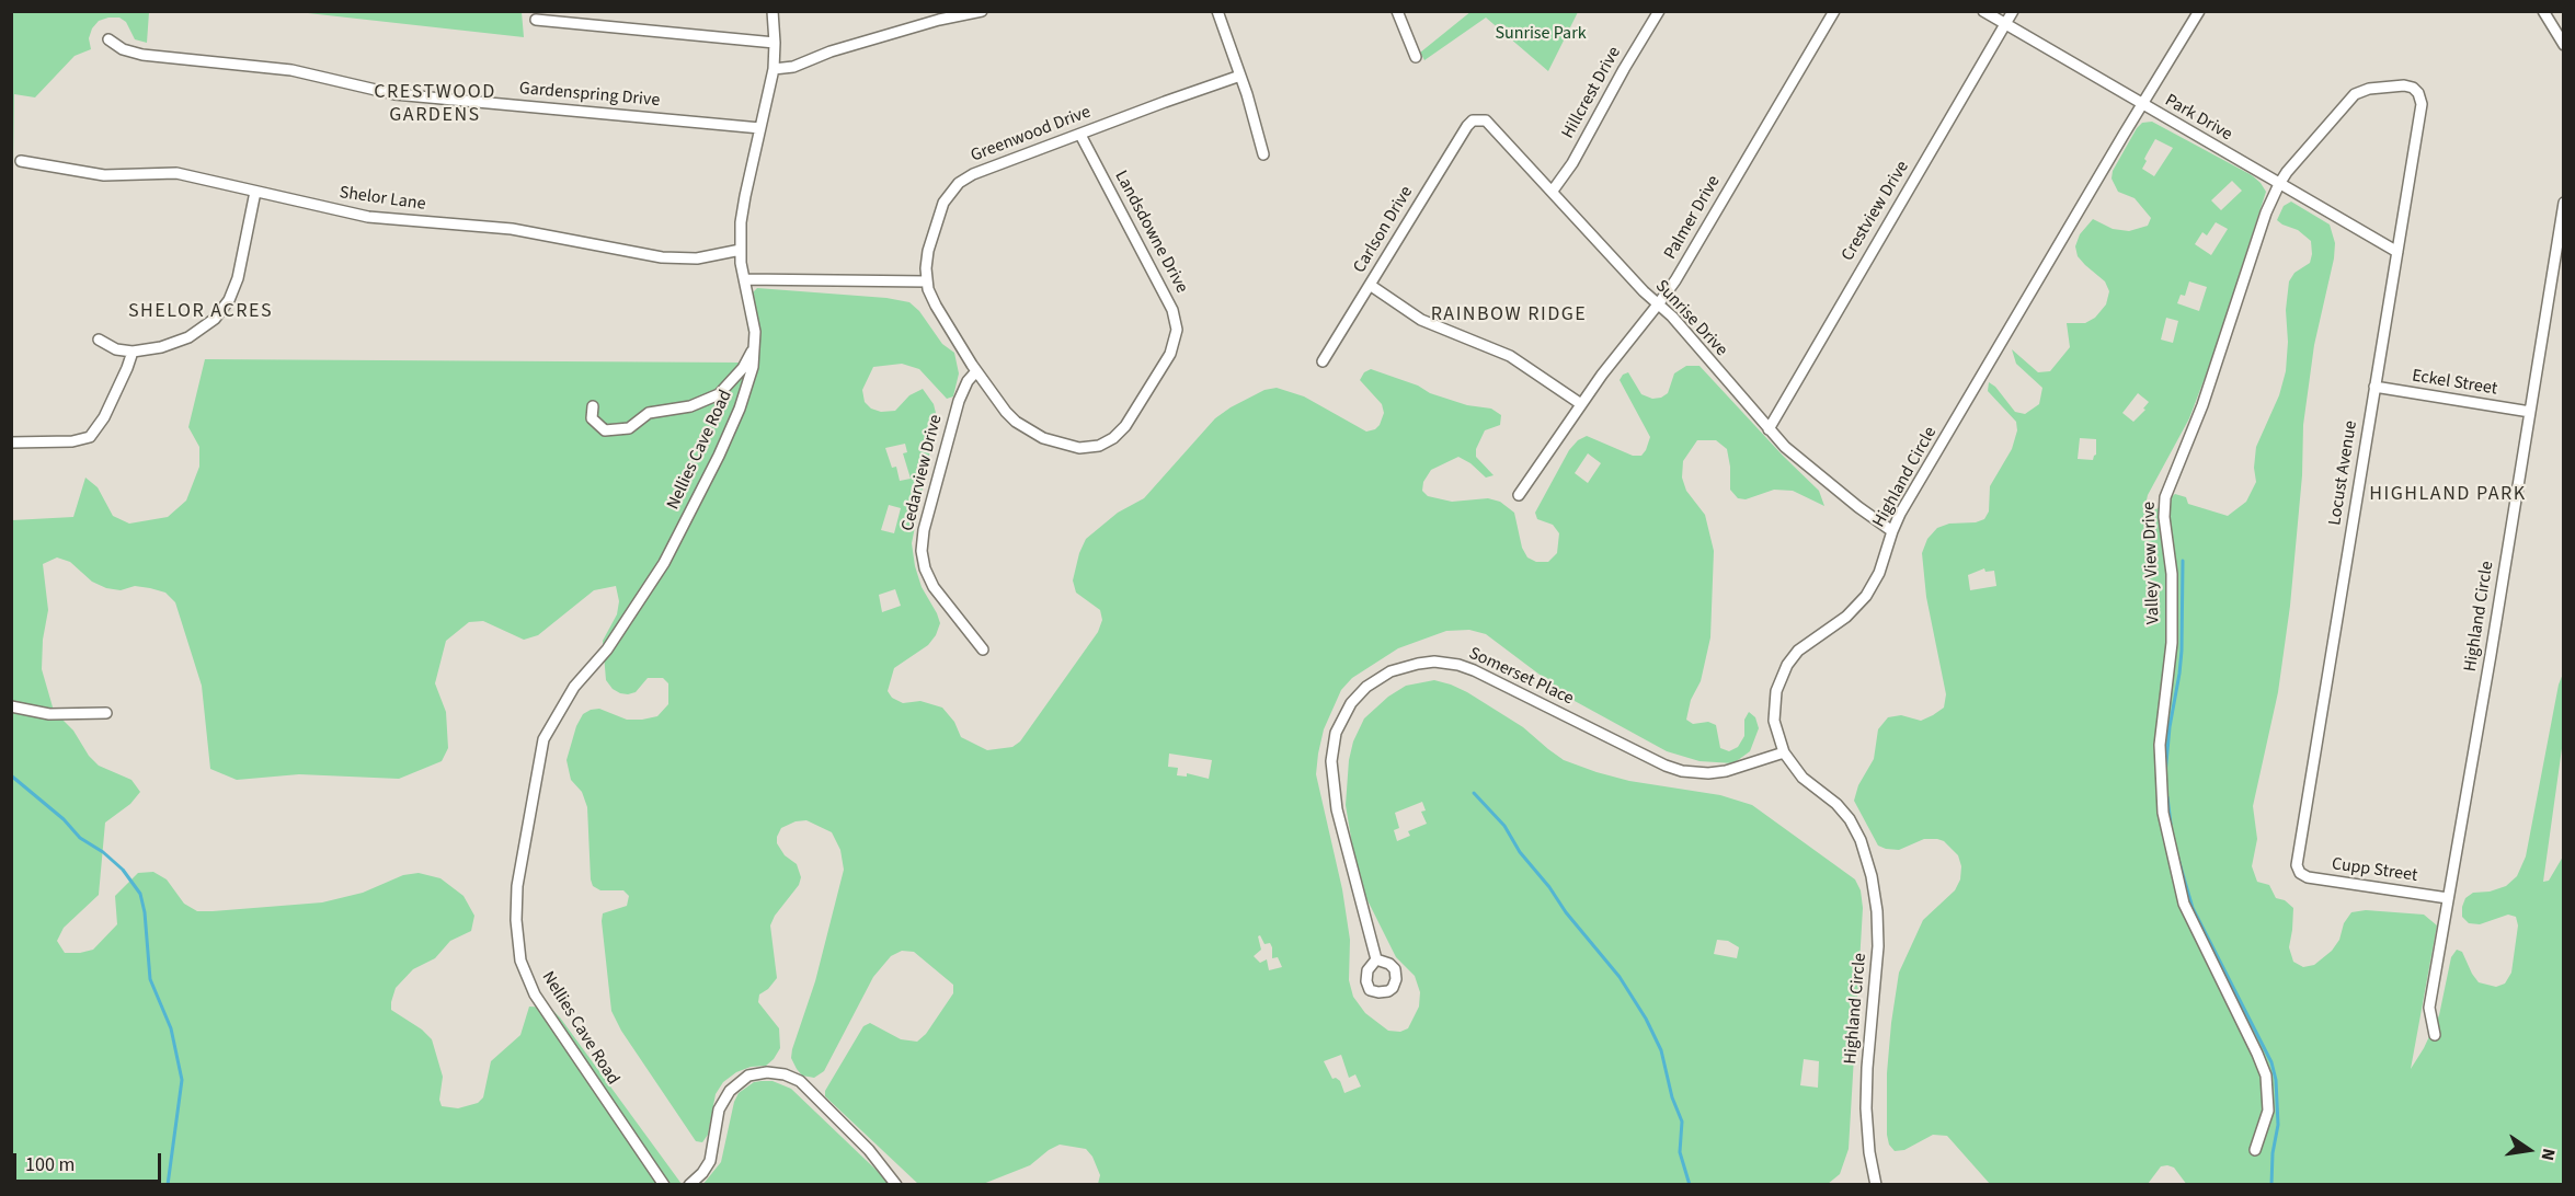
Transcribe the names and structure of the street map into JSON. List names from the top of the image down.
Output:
{
  "streets": {
    "street": [
      "Hillcrest Drive",
      "Gardenspring Drive",
      "Park Drive",
      "Greenwood Drive",
      "Shelor Lane",
      "Crestview Drive",
      "Palmer Drive",
      "Carlson Drive",
      "Landsdowne Drive",
      "Sunrise Drive",
      "Eckel Street",
      "Nellies Cave Road",
      "Cedarview Drive",
      "Locust Avenue",
      "Highland Circle",
      "Valley View Drive",
      "Somerset Place",
      "Cupp Street"
    ]
  },
  "crossings": [
    ["Hillcrest Drive", "Sunrise Drive"],
    ["Gardenspring Drive", "Nellies Cave Road"],
    ["Park Drive", "Crestview Drive"],
    ["Park Drive", "Locust Avenue"],
    ["Park Drive", "Highland Circle"],
    ["Park Drive", "Valley View Drive"],
    ["Greenwood Drive", "Landsdowne Drive"],
    ["Greenwood Drive", "Cedarview Drive"],
    ["Shelor Lane", "Nellies Cave Road"],
    ["Crestview Drive", "Sunrise Drive"],
    ["Palmer Drive", "Sunrise Drive"],
    ["Carlson Drive", "Sunrise Drive"],
    ["Landsdowne Drive", "Cedarview Drive"],
    ["Sunrise Drive", "Highland Circle"],
    ["Eckel Street", "Locust Avenue"],
    ["Eckel Street", "Highland Circle"],
    ["Locust Avenue", "Valley View Drive"],
    ["Locust Avenue", "Cupp Street"],
    ["Highland Circle", "Somerset Place"],
    ["Highland Circle", "Cupp Street"]
  ],
  "districts": [
    "CRESTWOOD GARDENS",
    "SHELOR ACRES",
    "RAINBOW RIDGE",
    "HIGHLAND PARK"
  ],
  "parks": ["Sunrise Park"],
  "scale_bar": "100 m",
  "north": "right"
}
